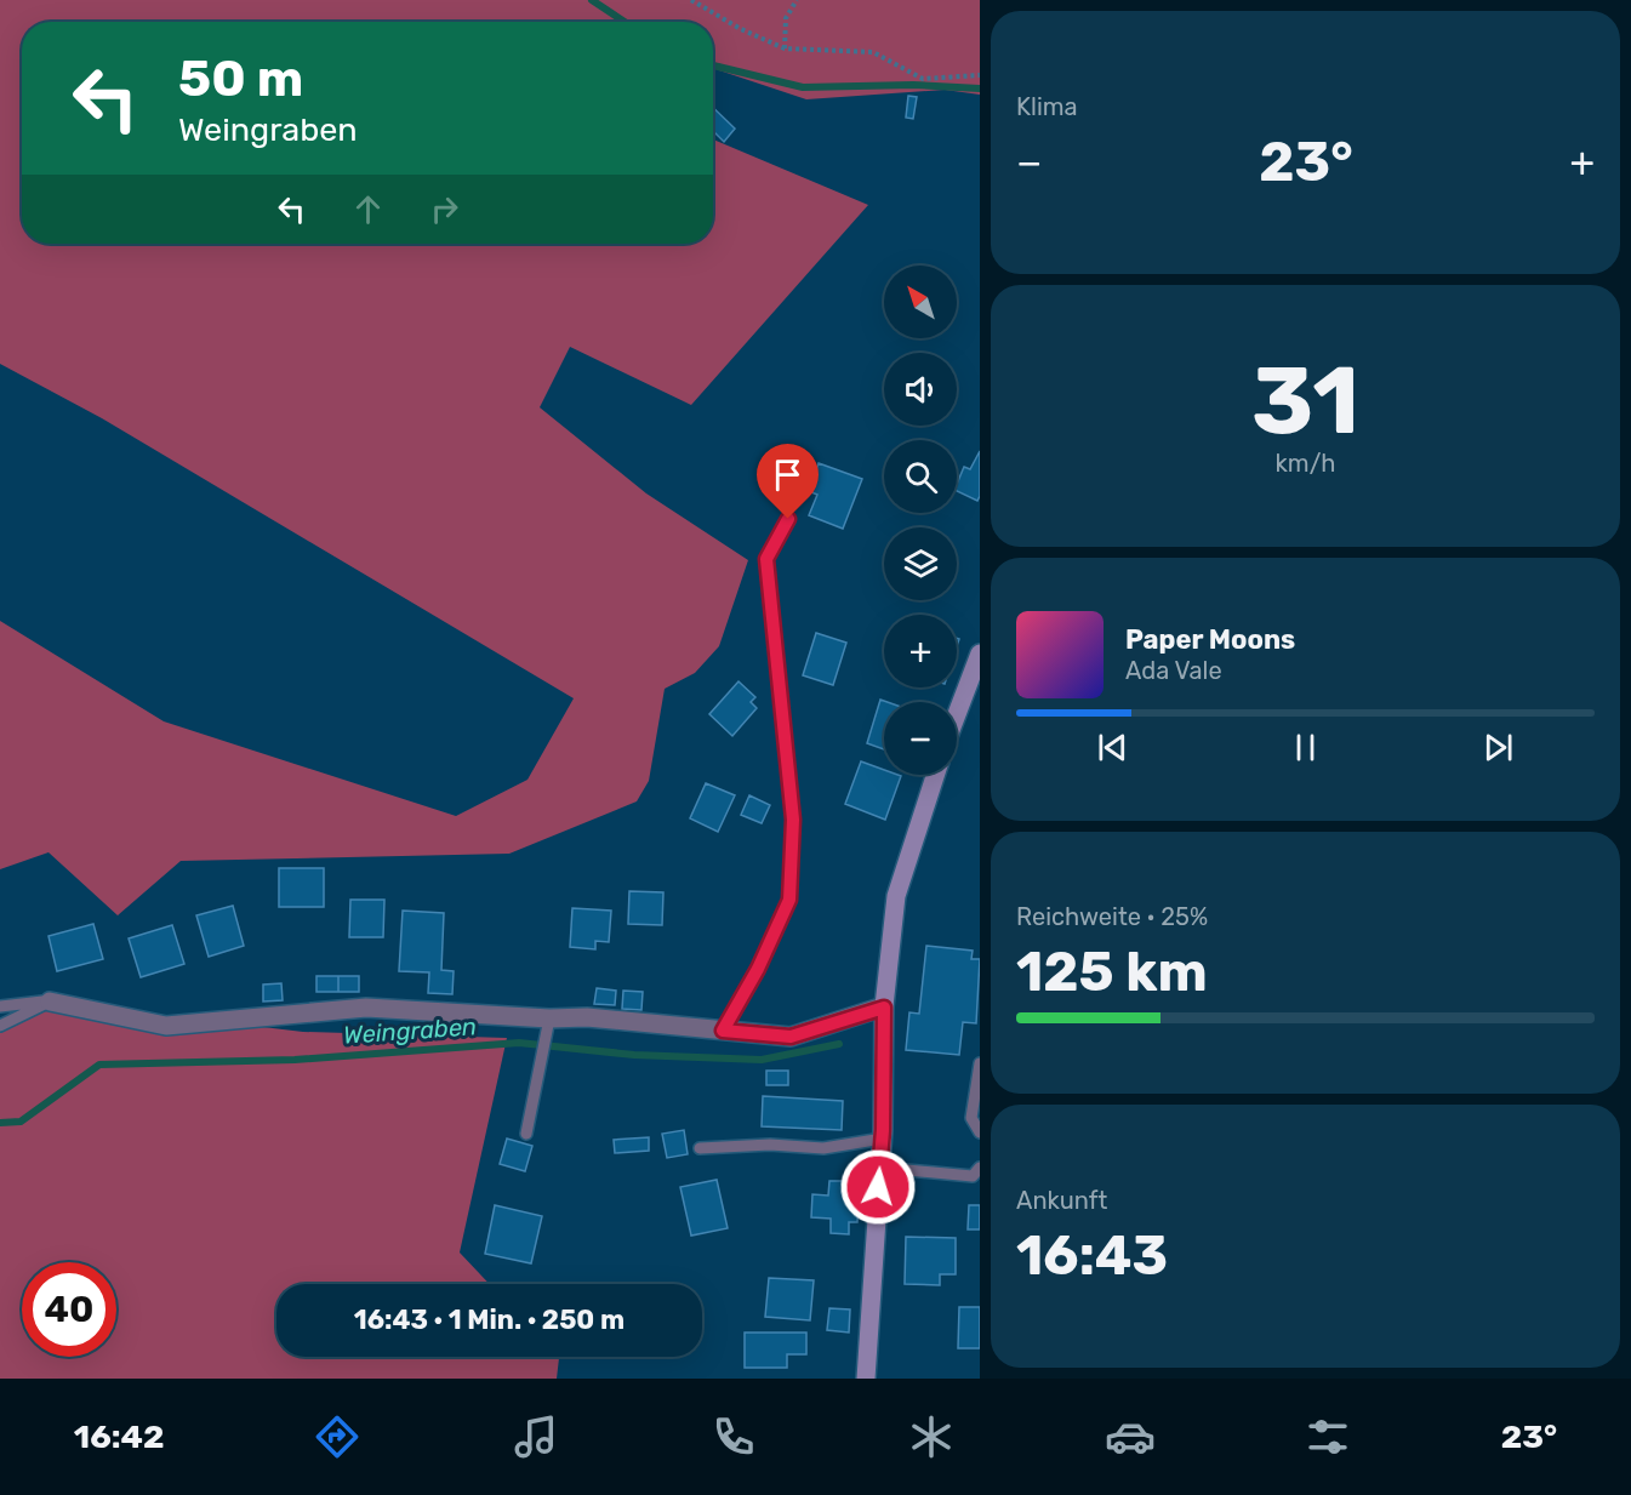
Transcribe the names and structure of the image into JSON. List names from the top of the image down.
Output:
{
  "water": ["Weingraben"],
  "north": "top left",
  "page": {
    "tile": [
      "Klima",
      ["31", "km/h"],
      ["Reichweite · 25%", "125 km"],
      ["Ankunft", "16:43"]
    ],
    "turn": ["50 m", "Weingraben"],
    "heat": ["−", "23°", "+"],
    "map_buttons": ["+", "−"],
    "song": ["Paper Moons", "Ada Vale"],
    "limit": "40",
    "trip": "16:43 · 1 Min. · 250 m",
    "tabs": ["16:42", "23°"]
  }
}
